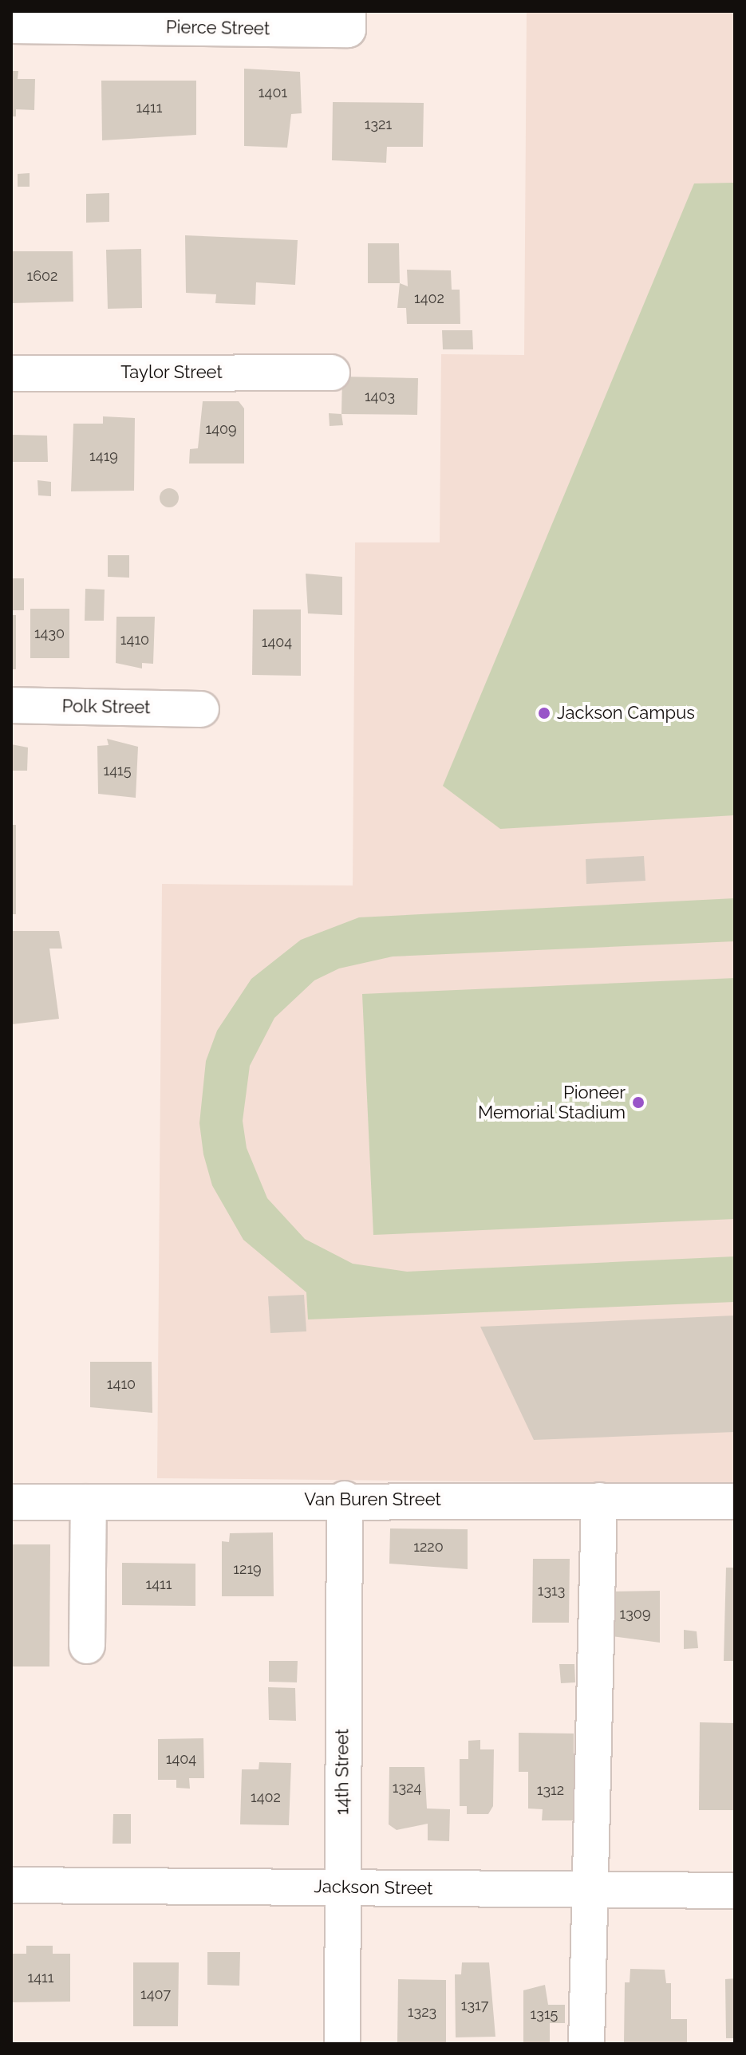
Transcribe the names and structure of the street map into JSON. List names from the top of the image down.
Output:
{
  "streets": {
    "street": [
      "Pierce Street",
      "Taylor Street",
      "Polk Street",
      "Van Buren Street",
      "14th Street",
      "Jackson Street"
    ]
  },
  "crossings": [
    ["Van Buren Street", "14th Street"],
    ["14th Street", "Jackson Street"]
  ],
  "places": ["Jackson Campus", "Pioneer Memorial Stadium"],
  "house_numbers": [
    "1401",
    "1411",
    "1321",
    "1602",
    "1402",
    "1403",
    "1409",
    "1419",
    "1430",
    "1410",
    "1404",
    "1415",
    "1410",
    "1220",
    "1219",
    "1411",
    "1313",
    "1309",
    "1404",
    "1324",
    "1312",
    "1402",
    "1411",
    "1407",
    "1317",
    "1323",
    "1315"
  ]
}
